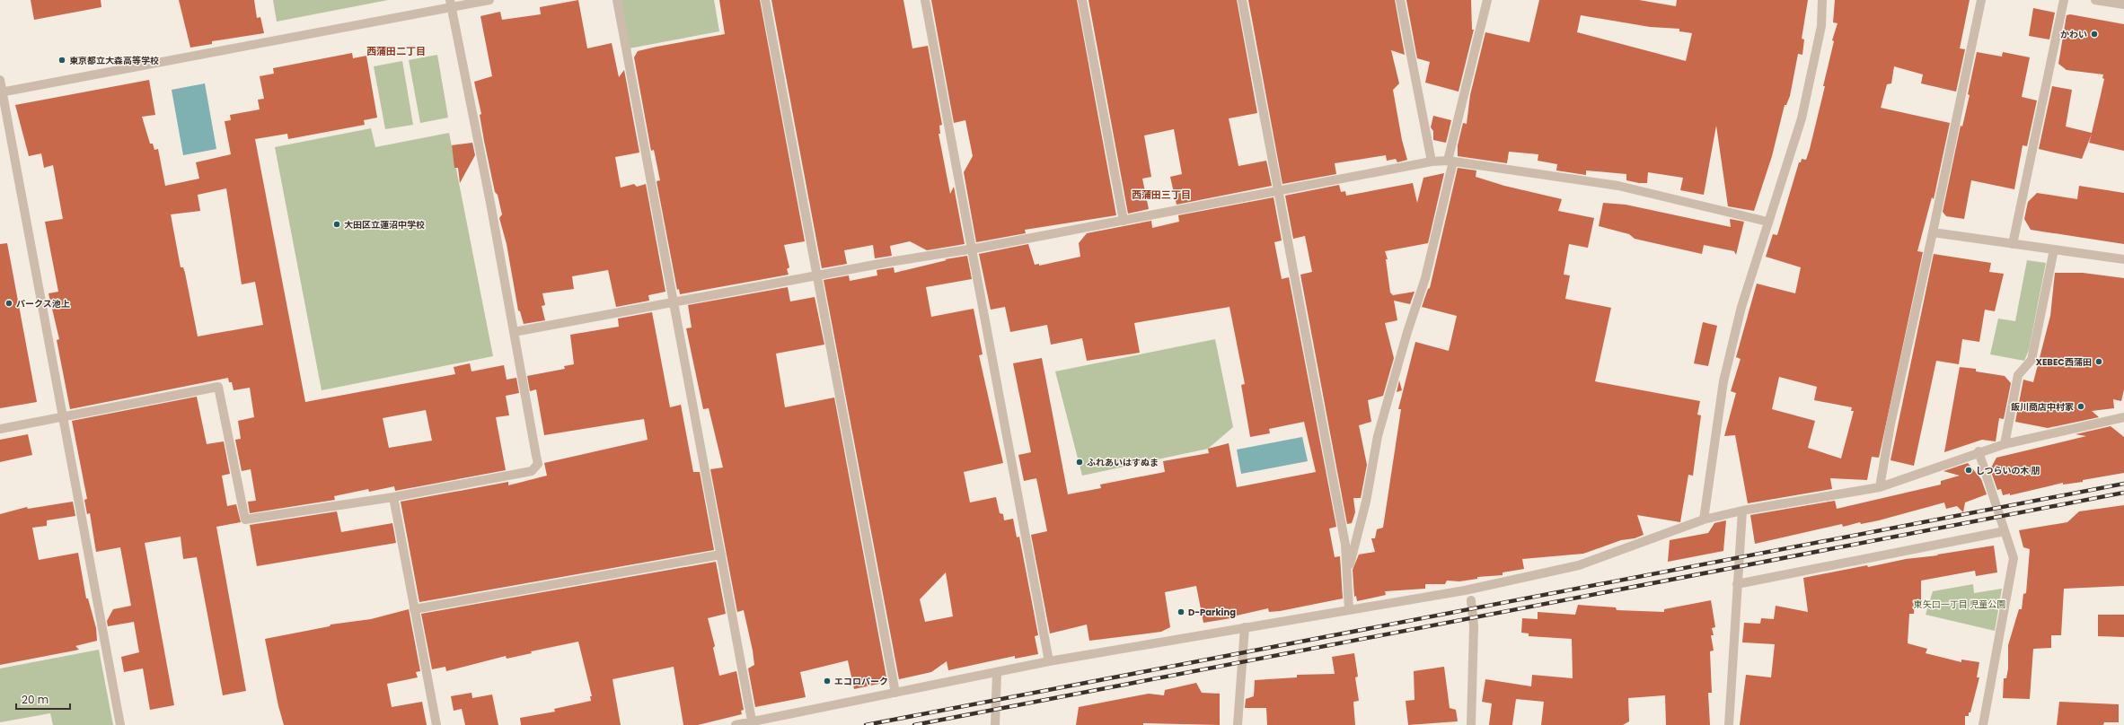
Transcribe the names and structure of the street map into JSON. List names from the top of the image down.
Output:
{
  "districts": ["西蒲田二丁目", "西蒲田三丁目"],
  "parks": ["東矢口一丁目 児童公園"],
  "places": [
    "かわい",
    "東京都立大森高等学校",
    "大田区立蓮沼中学校",
    "パークス池上",
    "XEBEC西蒲田",
    "飯川商店中村家",
    "ふれあいはすぬま",
    "しつらいの木 朋",
    "D-Parking",
    "エコロパーク"
  ],
  "scale_bar": "20 m"
}
